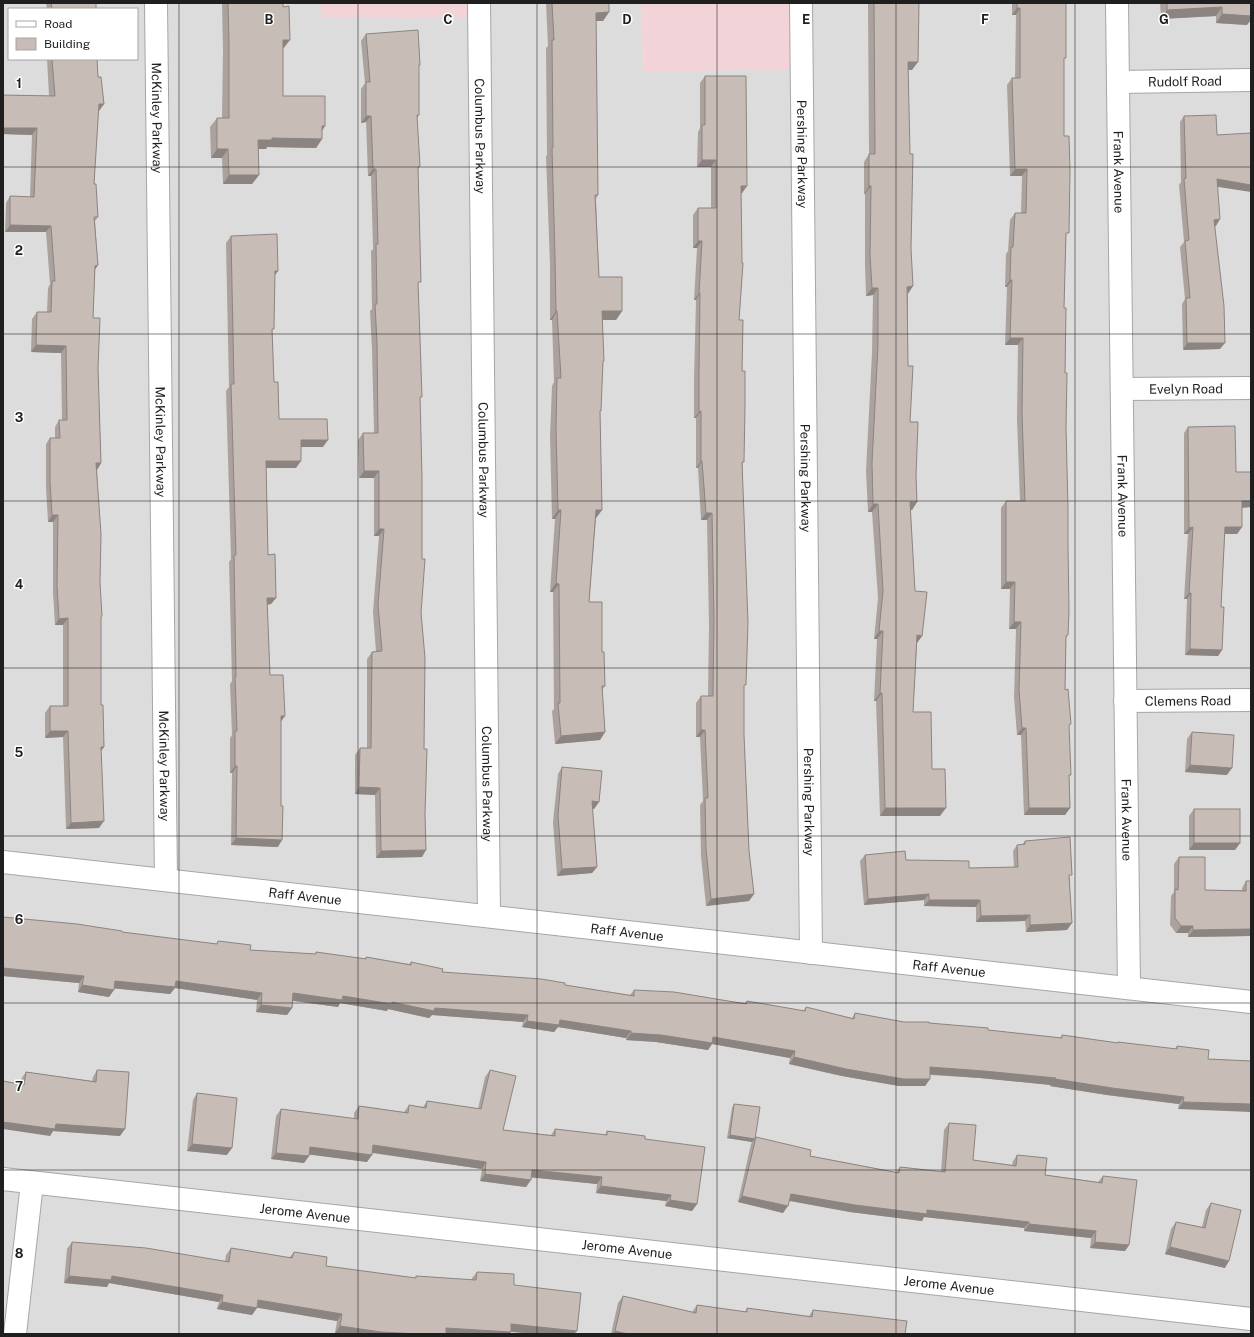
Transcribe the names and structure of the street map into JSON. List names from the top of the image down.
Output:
{
  "streets": {
    "street": [
      "Rudolf Road",
      "McKinley Parkway",
      "Columbus Parkway",
      "Pershing Parkway",
      "Frank Avenue",
      "Evelyn Road",
      "Clemens Road",
      "Raff Avenue",
      "Jerome Avenue"
    ]
  },
  "crossings": [
    ["Rudolf Road", "Frank Avenue"],
    ["McKinley Parkway", "Raff Avenue"],
    ["Columbus Parkway", "Raff Avenue"],
    ["Pershing Parkway", "Raff Avenue"],
    ["Frank Avenue", "Evelyn Road"],
    ["Frank Avenue", "Clemens Road"],
    ["Frank Avenue", "Raff Avenue"]
  ],
  "legend": ["Road", "Building"],
  "grid": {
    "columns": [
      "B",
      "C",
      "D",
      "E",
      "F",
      "G"
    ],
    "rows": [
      "1",
      "2",
      "3",
      "4",
      "5",
      "6",
      "7",
      "8"
    ]
  }
}
